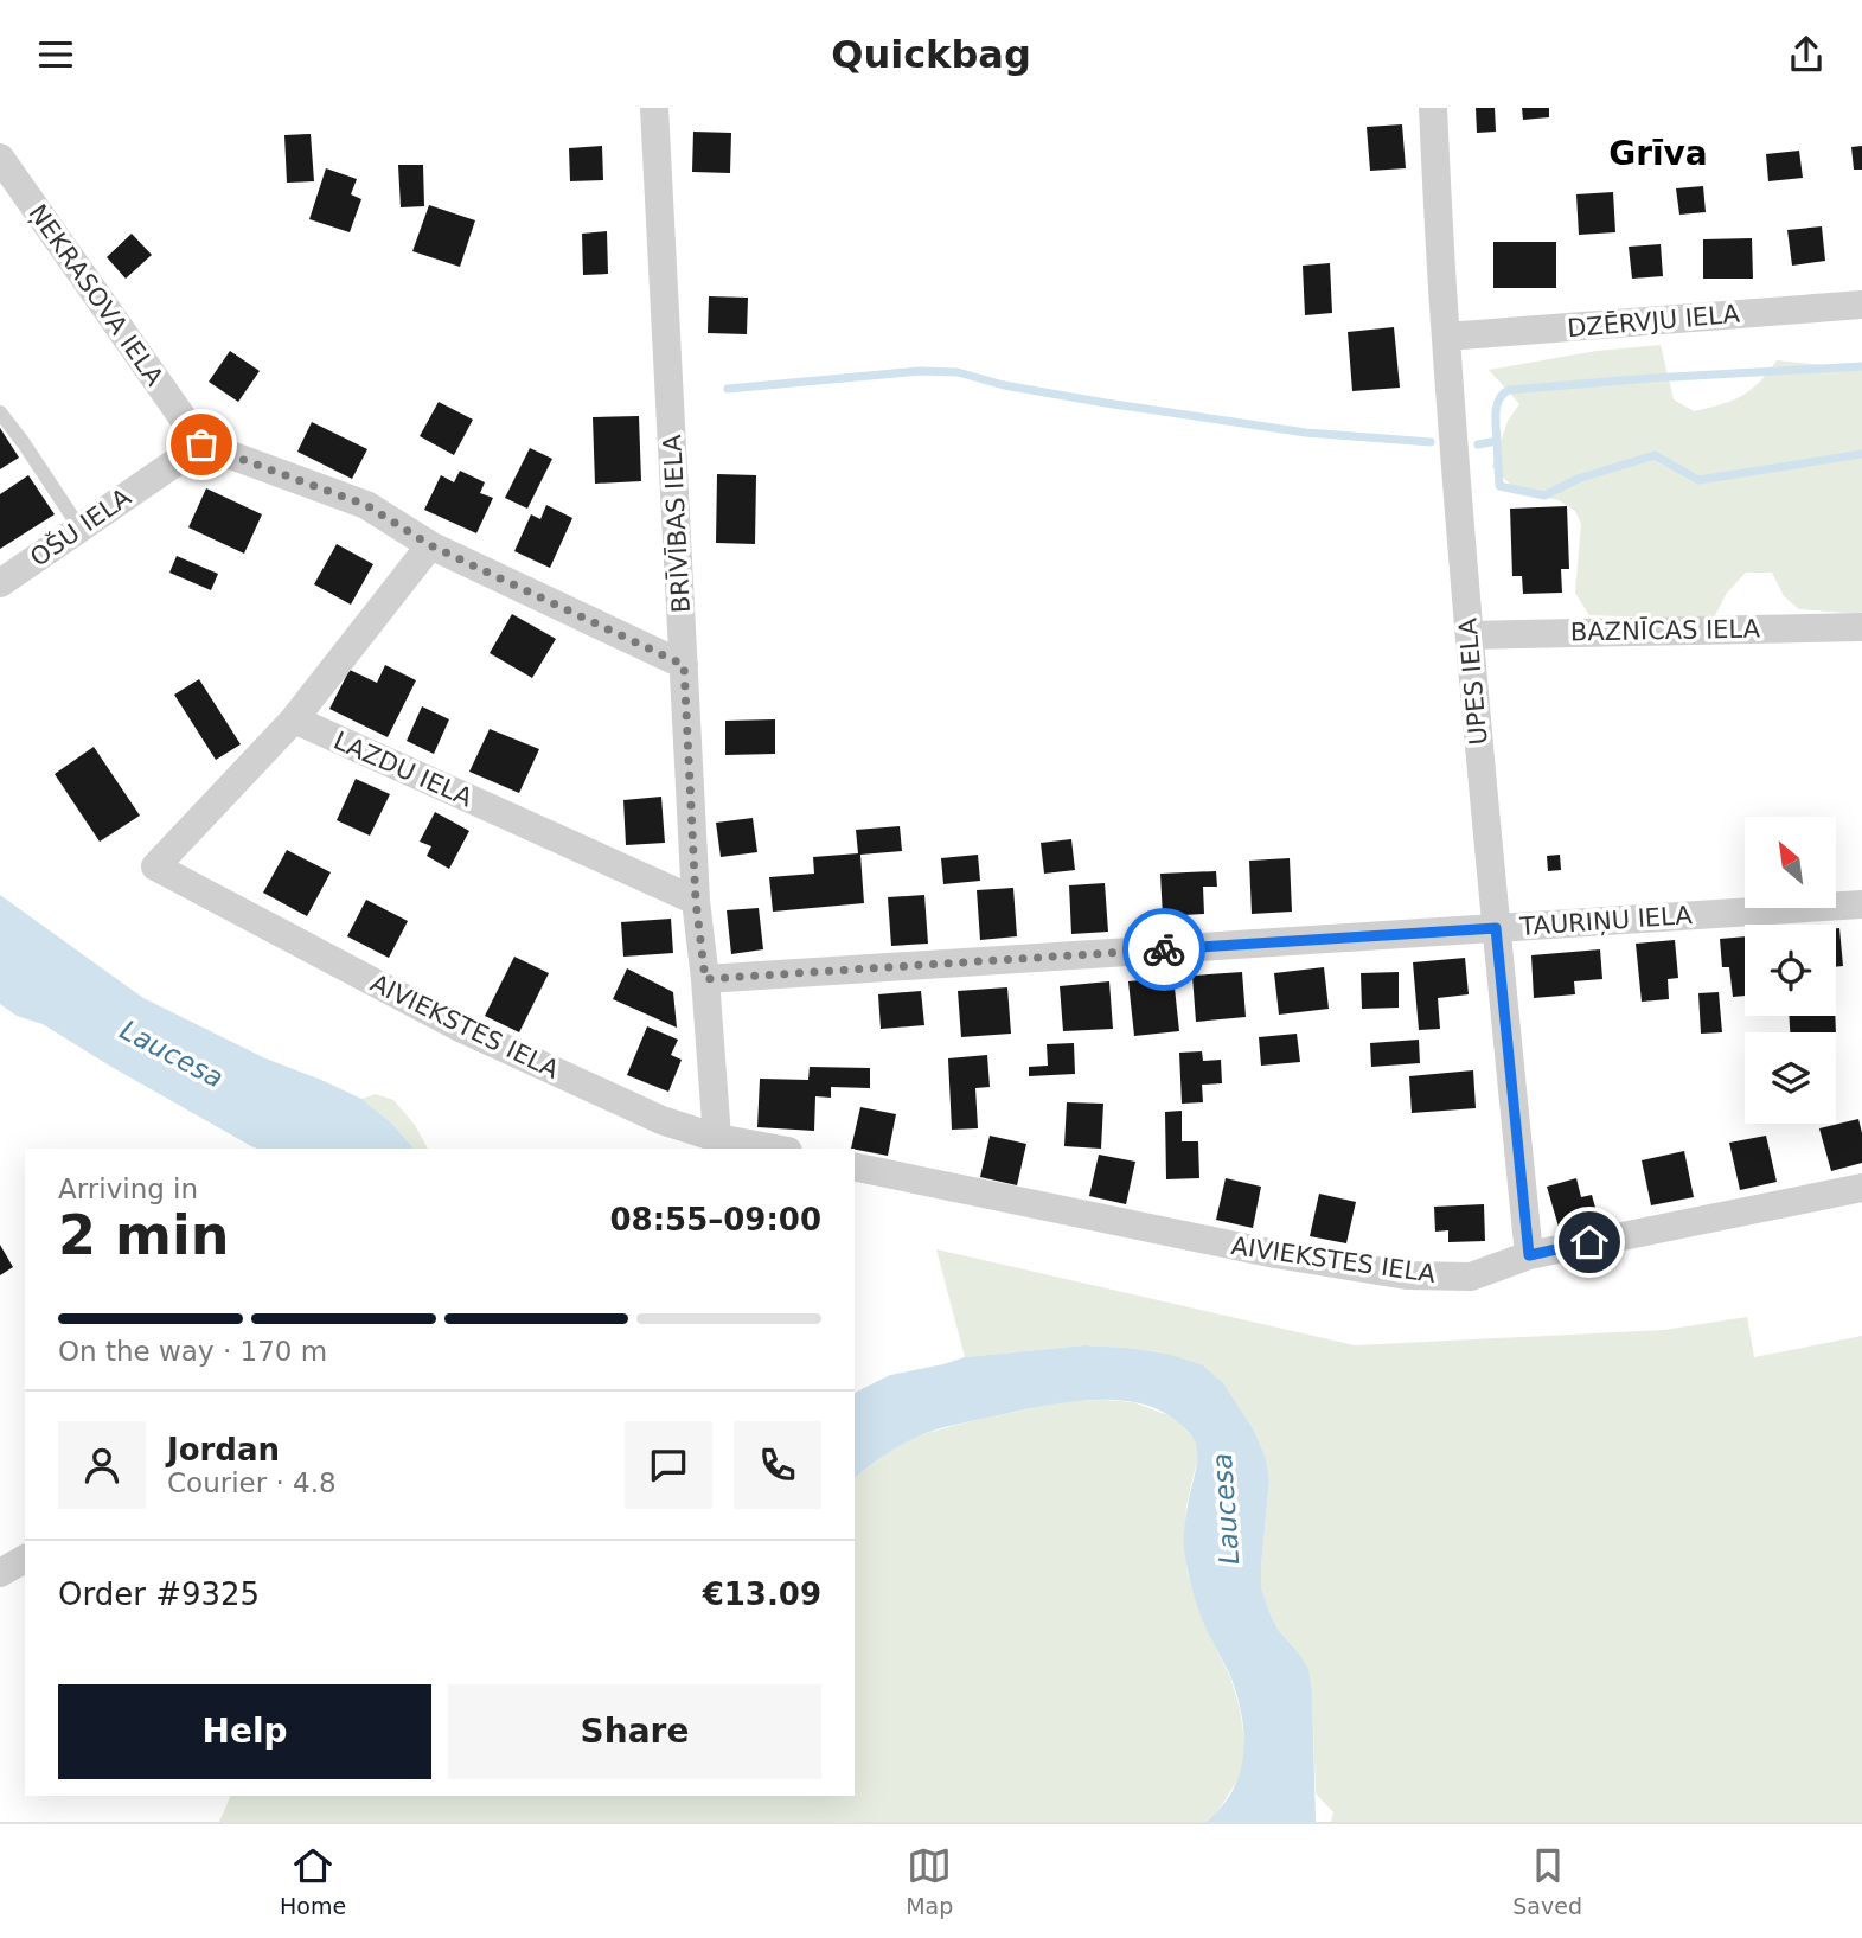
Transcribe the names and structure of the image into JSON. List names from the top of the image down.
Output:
{
  "streets": {
    "street": [
      "ŅEKRASOVA IELA",
      "DZĒRVJU IELA",
      "BRĪVĪBAS IELA",
      "OŠU IELA",
      "BAZNĪCAS IELA",
      "UPES IELA",
      "LAZDU IELA",
      "TAURIŅU IELA",
      "AIVIEKSTES IELA"
    ]
  },
  "crossings": [
    ["ŅEKRASOVA IELA", "OŠU IELA"],
    ["DZĒRVJU IELA", "UPES IELA"],
    ["BRĪVĪBAS IELA", "LAZDU IELA"],
    ["BRĪVĪBAS IELA", "TAURIŅU IELA"],
    ["BRĪVĪBAS IELA", "AIVIEKSTES IELA"],
    ["BAZNĪCAS IELA", "UPES IELA"],
    ["UPES IELA", "TAURIŅU IELA"],
    ["UPES IELA", "AIVIEKSTES IELA"],
    ["LAZDU IELA", "AIVIEKSTES IELA"]
  ],
  "districts": ["Grīva"],
  "water": ["Laucesa"],
  "north": "top left",
  "page": {
    "header": "Quickbag",
    "heading": ["2 min", "Arriving in", "08:55–09:00"],
    "panel": [
      "Jordan",
      "Courier · 4.8",
      "Order #9325",
      "€13.09"
    ],
    "bar": "On the way · 170 m",
    "buttons": ["Help", "Share"],
    "tabs": ["Home", "Map", "Saved"]
  }
}
